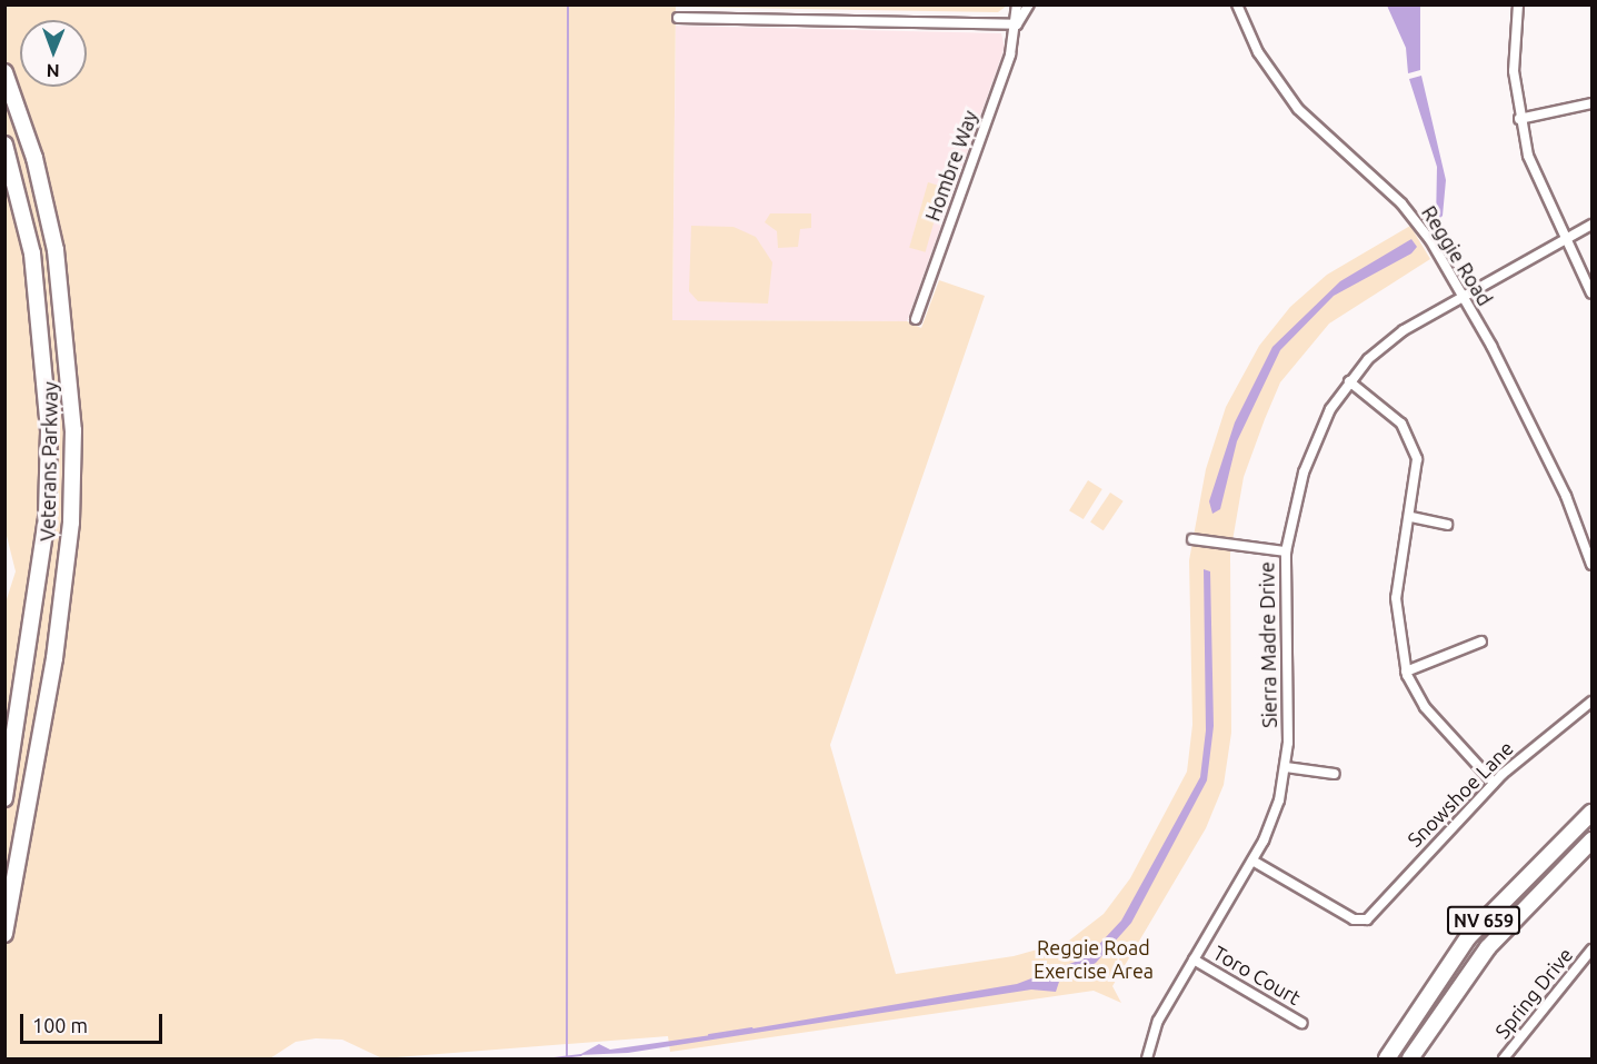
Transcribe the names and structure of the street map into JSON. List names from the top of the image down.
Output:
{
  "streets": {
    "main road": ["Veterans Parkway", "NV 659"],
    "street": [
      "Hombre Way",
      "Reggie Road",
      "Sierra Madre Drive",
      "Snowshoe Lane",
      "Toro Court",
      "Spring Drive"
    ]
  },
  "crossings": [
    ["Reggie Road", "Sierra Madre Drive"],
    ["Sierra Madre Drive", "Snowshoe Lane"],
    ["Sierra Madre Drive", "Toro Court"]
  ],
  "parks": ["Reggie Road Exercise Area"],
  "scale_bar": "100 m",
  "north": "bottom"
}
